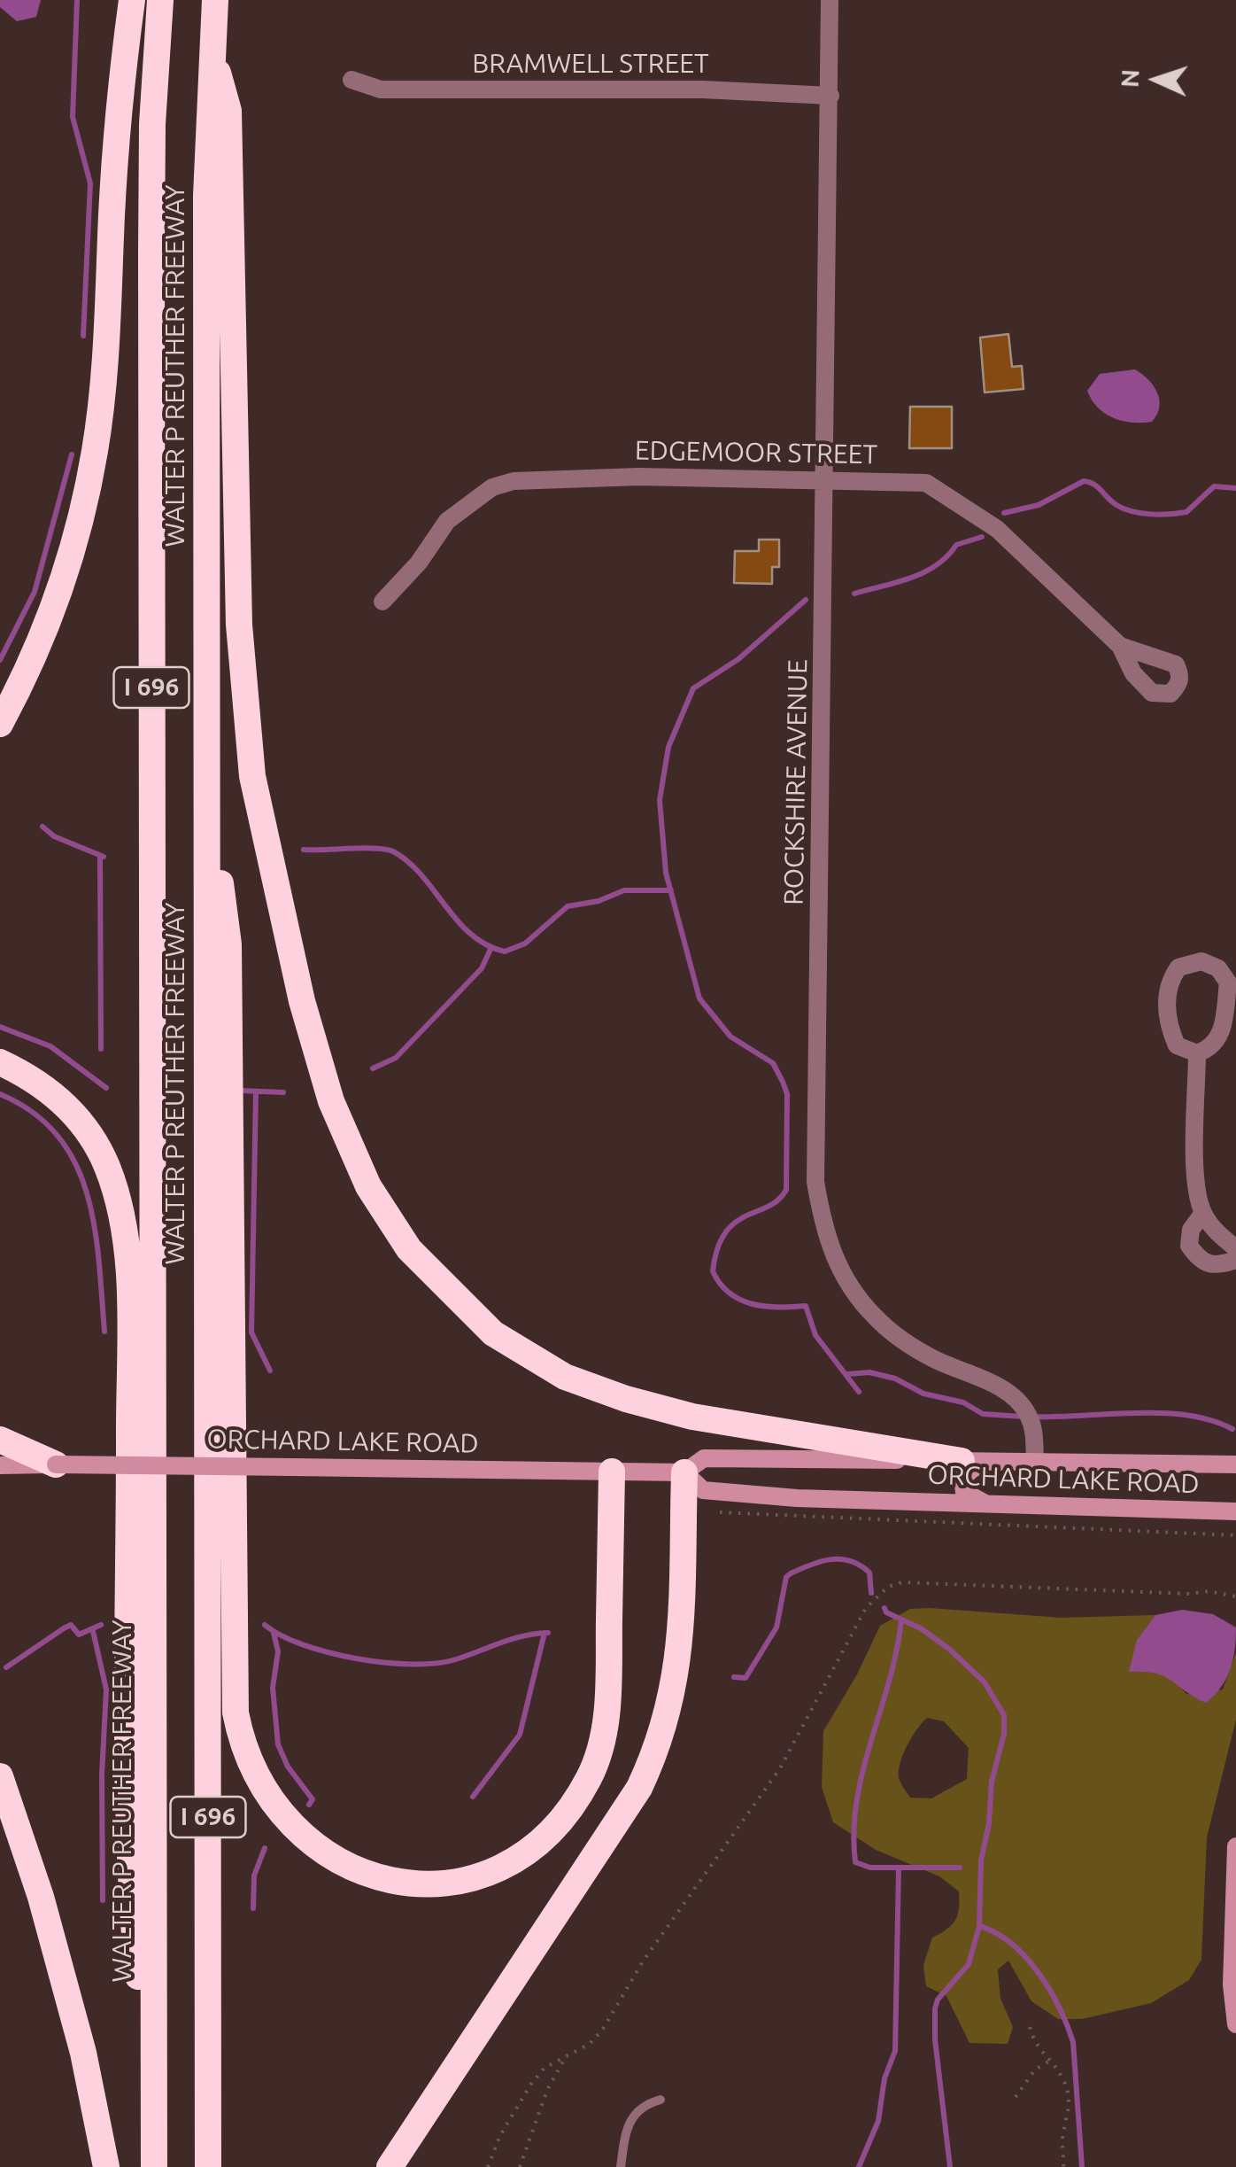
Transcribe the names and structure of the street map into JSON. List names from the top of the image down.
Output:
{
  "streets": {
    "highway": ["WALTER P REUTHER FREEWAY", "I 696"],
    "main road": ["ORCHARD LAKE ROAD"],
    "street": ["BRAMWELL STREET", "EDGEMOOR STREET", "ROCKSHIRE AVENUE"]
  },
  "crossings": [
    ["BRAMWELL STREET", "ROCKSHIRE AVENUE"],
    ["EDGEMOOR STREET", "ROCKSHIRE AVENUE"],
    ["ROCKSHIRE AVENUE", "ORCHARD LAKE ROAD"]
  ],
  "north": "left"
}
